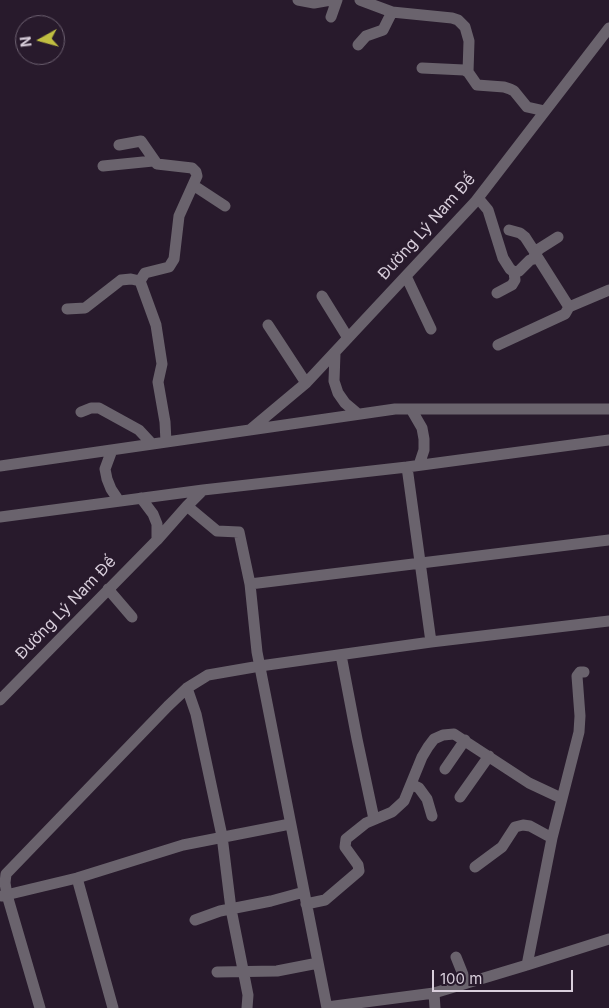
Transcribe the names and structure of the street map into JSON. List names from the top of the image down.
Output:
{
  "streets": {
    "street": ["Đường Lý Nam Đế"]
  },
  "scale_bar": "100 m",
  "north": "left"
}
